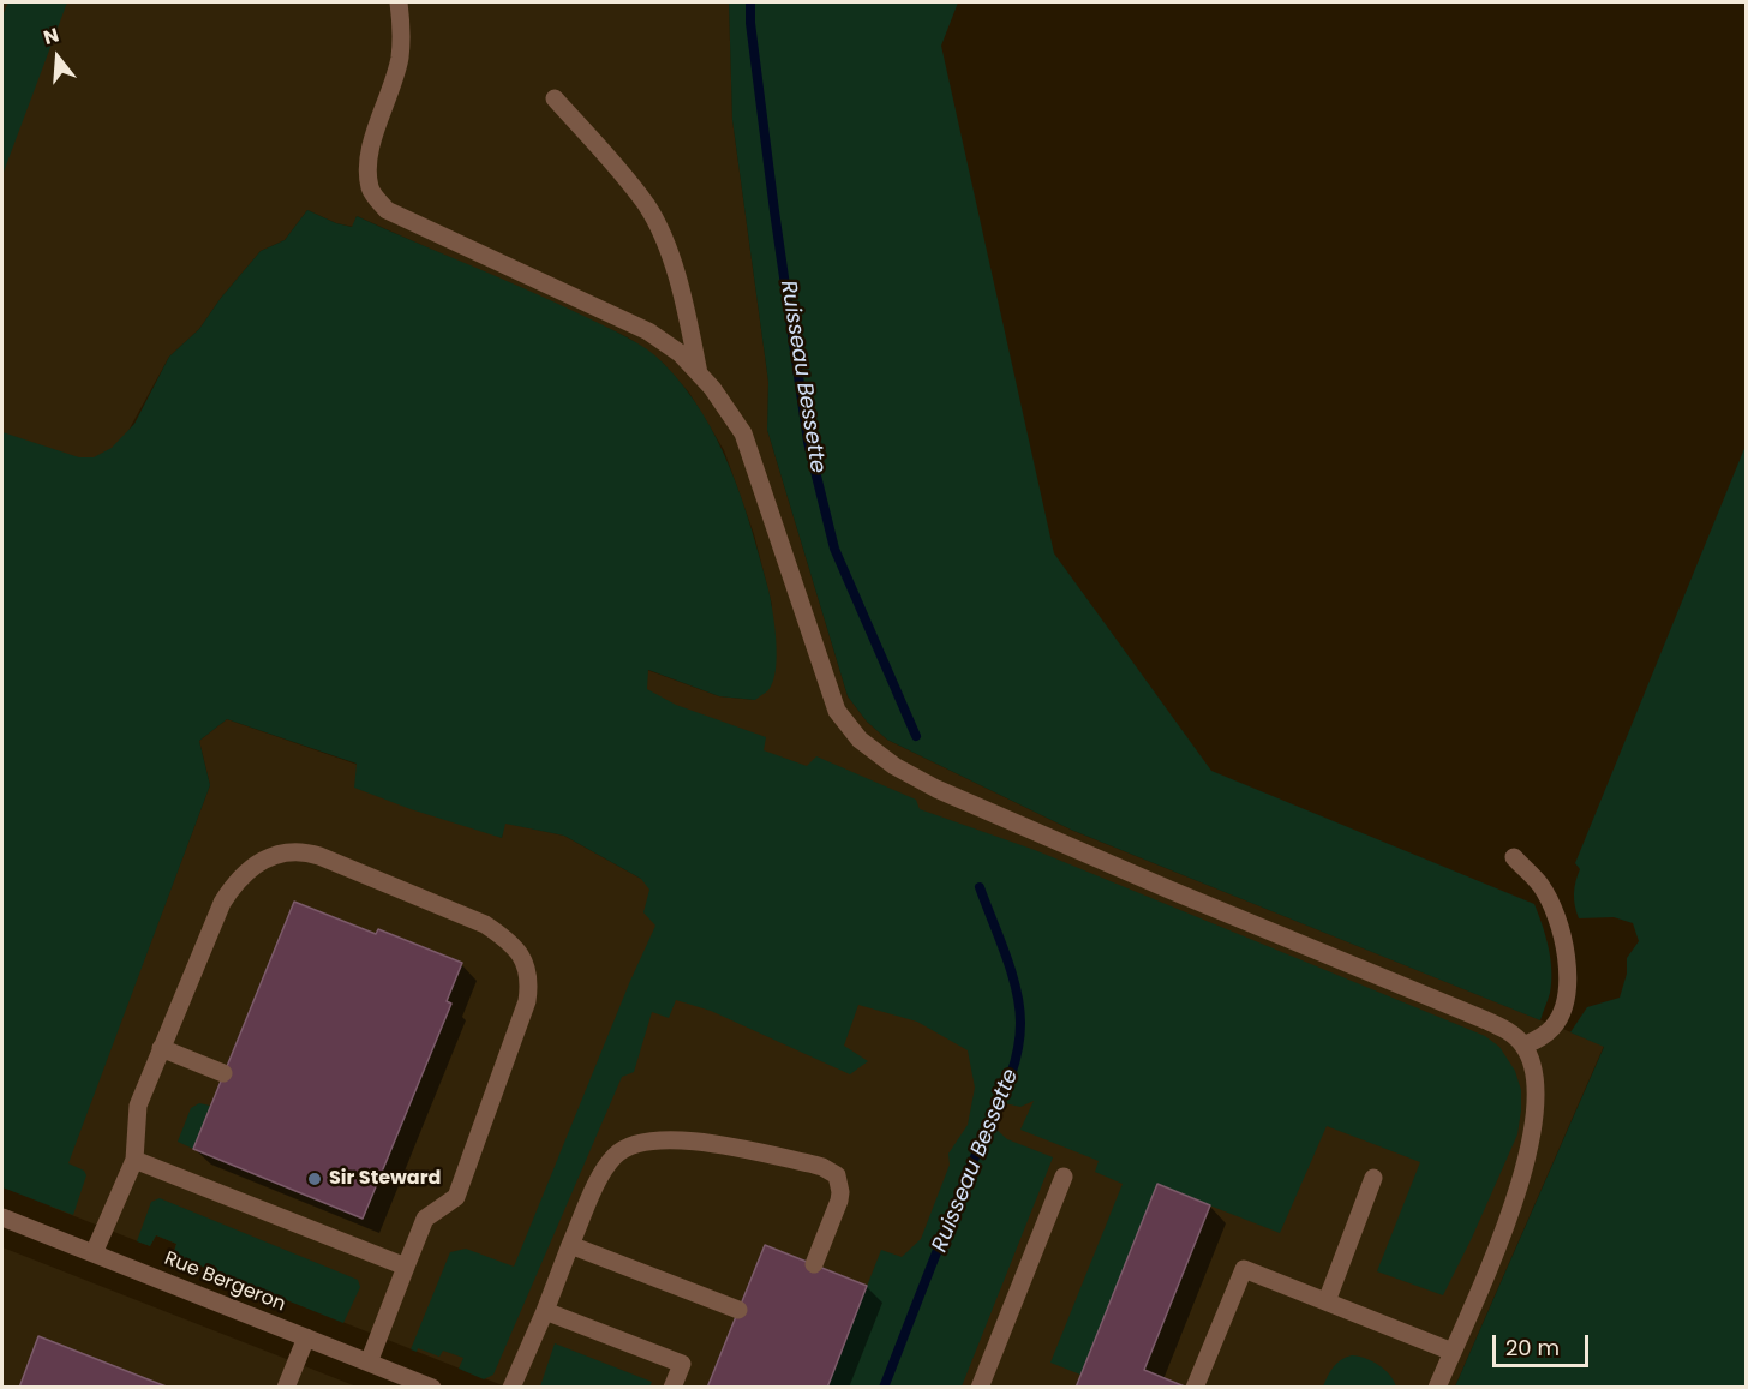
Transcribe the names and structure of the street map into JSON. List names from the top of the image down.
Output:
{
  "streets": {
    "street": ["Rue Bergeron"]
  },
  "water": ["Ruisseau Bessette"],
  "places": ["Sir Steward"],
  "scale_bar": "20 m",
  "north": "top"
}
